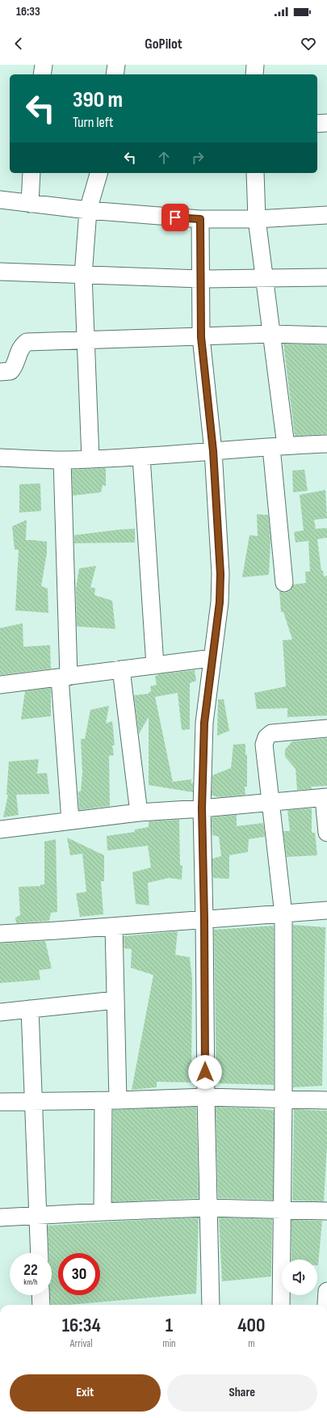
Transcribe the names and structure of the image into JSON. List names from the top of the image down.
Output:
{
  "page": {
    "status": "16:33",
    "header": "GoPilot",
    "turn": ["390 m", "Turn left"],
    "speed": "22 km/h",
    "limit": "30",
    "eta": [
      "16:34",
      "Arrival",
      "1",
      "min",
      "400",
      "m"
    ],
    "buttons": ["Exit", "Share"]
  }
}
